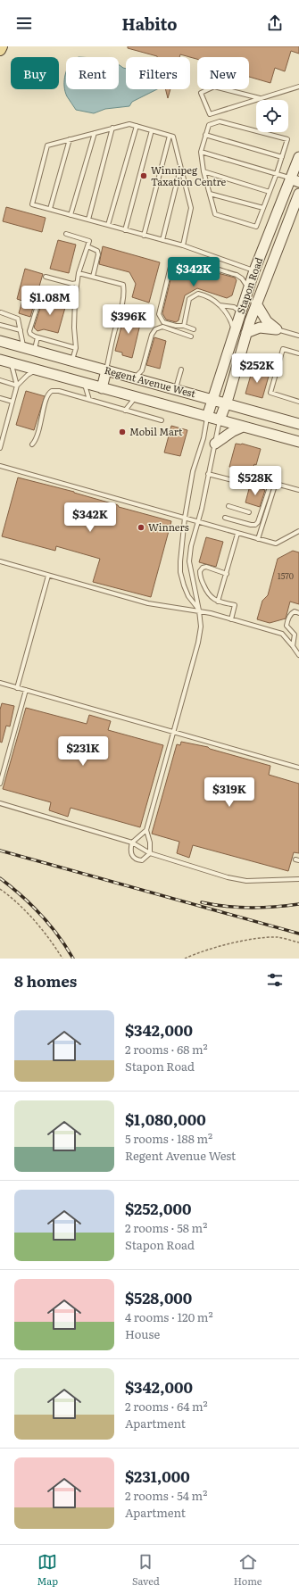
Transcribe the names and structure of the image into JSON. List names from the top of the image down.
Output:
{
  "streets": {
    "main road": ["Stapon Road", "Regent Avenue West"]
  },
  "crossings": [
    ["Stapon Road", "Regent Avenue West"]
  ],
  "places": ["Winnipeg Taxation Centre", "Mobil Mart", "Winners"],
  "house_numbers": ["1570"],
  "page": {
    "header": "Habito",
    "chip": [
      "Buy",
      "Rent",
      "Filters",
      "New"
    ],
    "price": [
      "$342K",
      "$1.08M",
      "$396K",
      "$252K",
      "$528K",
      "$342K",
      "$231K",
      "$319K"
    ],
    "heading": "8 homes",
    "list": [
      {
        "name": "$342,000",
        "note": "2 rooms · 68 m² · Stapon Road"
      },
      {
        "name": "$1,080,000",
        "note": "5 rooms · 188 m² · Regent Avenue West"
      },
      {
        "name": "$252,000",
        "note": "2 rooms · 58 m² · Stapon Road"
      },
      {
        "name": "$528,000",
        "note": "4 rooms · 120 m² · House"
      },
      {
        "name": "$342,000",
        "note": "2 rooms · 64 m² · Apartment"
      },
      {
        "name": "$231,000",
        "note": "2 rooms · 54 m² · Apartment"
      }
    ],
    "tabs": ["Map", "Saved", "Home"]
  }
}
